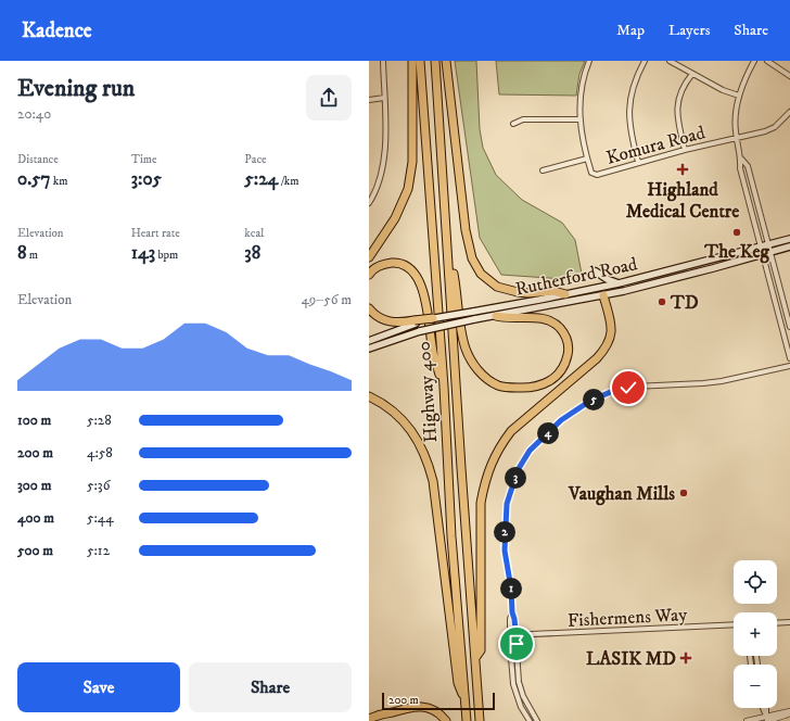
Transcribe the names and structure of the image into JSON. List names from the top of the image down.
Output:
{
  "streets": {
    "highway": ["Highway 400"],
    "main road": ["Rutherford Road"],
    "street": ["Komura Road", "Fishermens Way"]
  },
  "places": {
    "health": ["Highland Medical Centre", "LASIK MD"],
    "other": ["The Keg", "TD", "Vaughan Mills"]
  },
  "scale_bar": "200 m",
  "page": {
    "header": "Kadence",
    "nav": ["Map", "Layers", "Share"],
    "heading": ["Evening run", "20:40"],
    "stats": [
      ["Distance", "0.57 km"],
      ["Time", "3:05"],
      ["Pace", "5:24 /km"],
      ["Elevation", "8 m"],
      ["Heart rate", "143 bpm"],
      ["kcal", "38"]
    ],
    "chart": ["Elevation", "49–56 m"],
    "pins": [
      "5",
      "4",
      "3",
      "2",
      "1"
    ],
    "list": [
      {
        "name": "100 m",
        "note": "5:28"
      },
      {
        "name": "200 m",
        "note": "4:58"
      },
      {
        "name": "300 m",
        "note": "5:36"
      },
      {
        "name": "400 m",
        "note": "5:44"
      },
      {
        "name": "500 m",
        "note": "5:12"
      }
    ],
    "map_buttons": ["+", "−"],
    "buttons": ["Save", "Share"],
    "scale": "200 m"
  }
}
